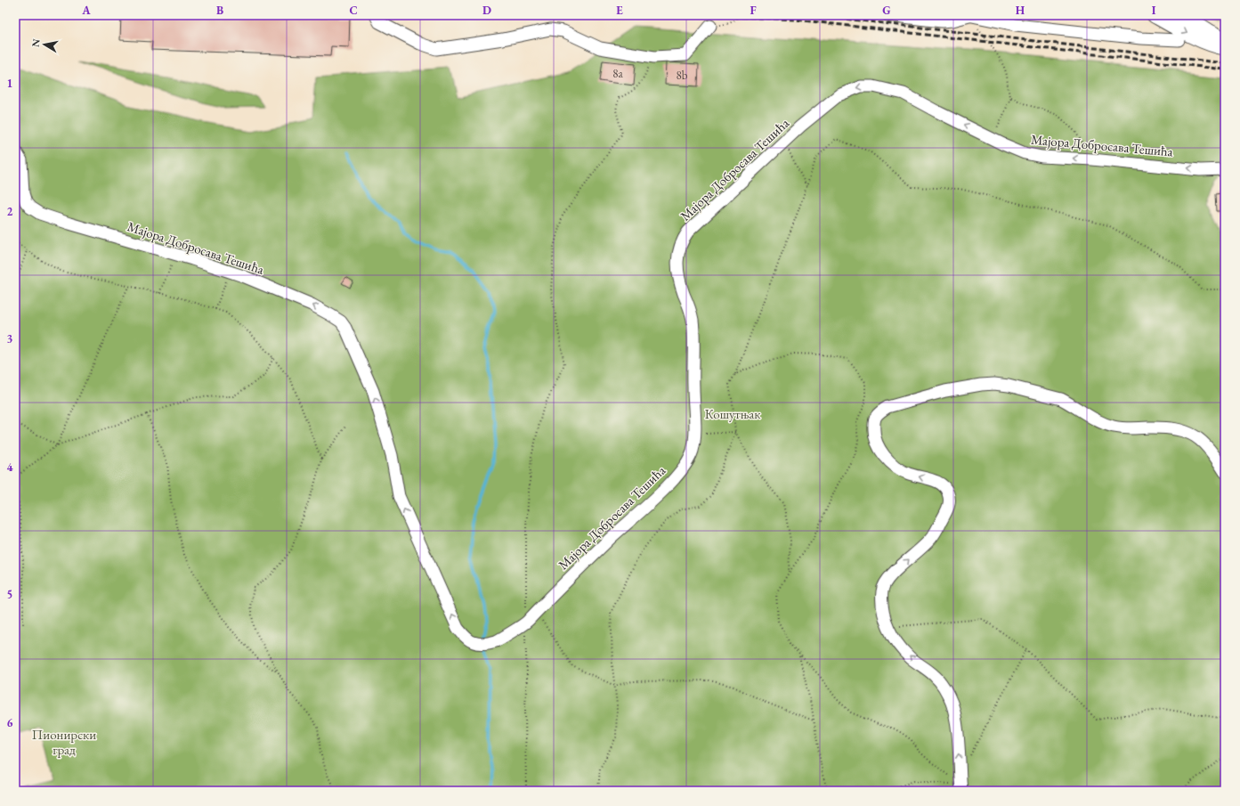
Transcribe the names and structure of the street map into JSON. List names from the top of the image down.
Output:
{
  "streets": {
    "street": ["Мајора Добросава Тешића"]
  },
  "one_way": ["Мајора Добросава Тешића"],
  "parks": ["Кошутњак", "Пионирски град"],
  "house_numbers": ["8a", "8b"],
  "north": "left",
  "grid": {
    "columns": [
      "A",
      "B",
      "C",
      "D",
      "E",
      "F",
      "G",
      "H",
      "I"
    ],
    "rows": [
      "1",
      "2",
      "3",
      "4",
      "5",
      "6"
    ]
  }
}
